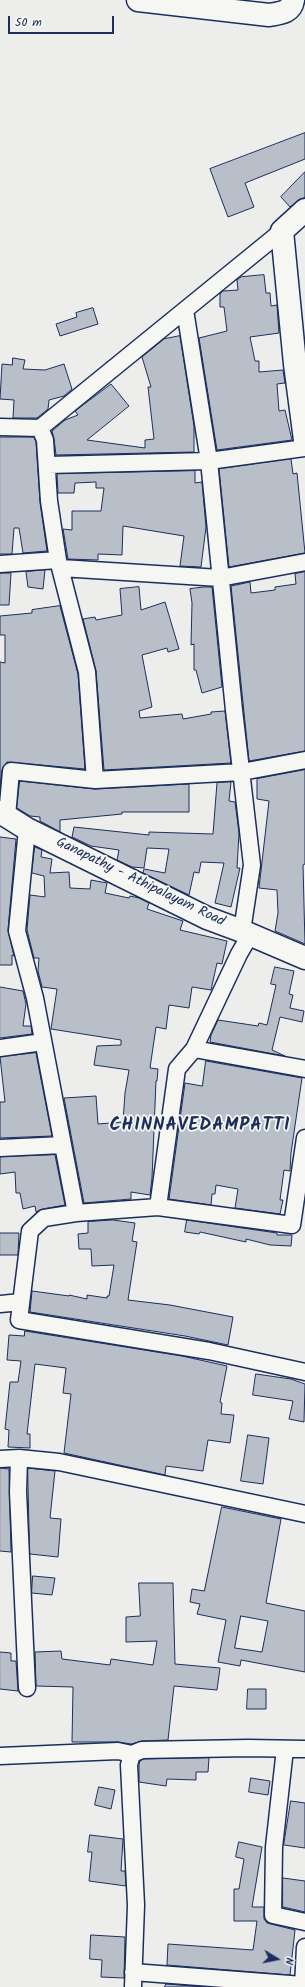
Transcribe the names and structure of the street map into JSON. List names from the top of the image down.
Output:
{
  "streets": {
    "street": ["Ganapathy - Athipalayam Road"]
  },
  "districts": ["CHINNAVEDAMPATTI"],
  "scale_bar": "50 m",
  "north": "right"
}
